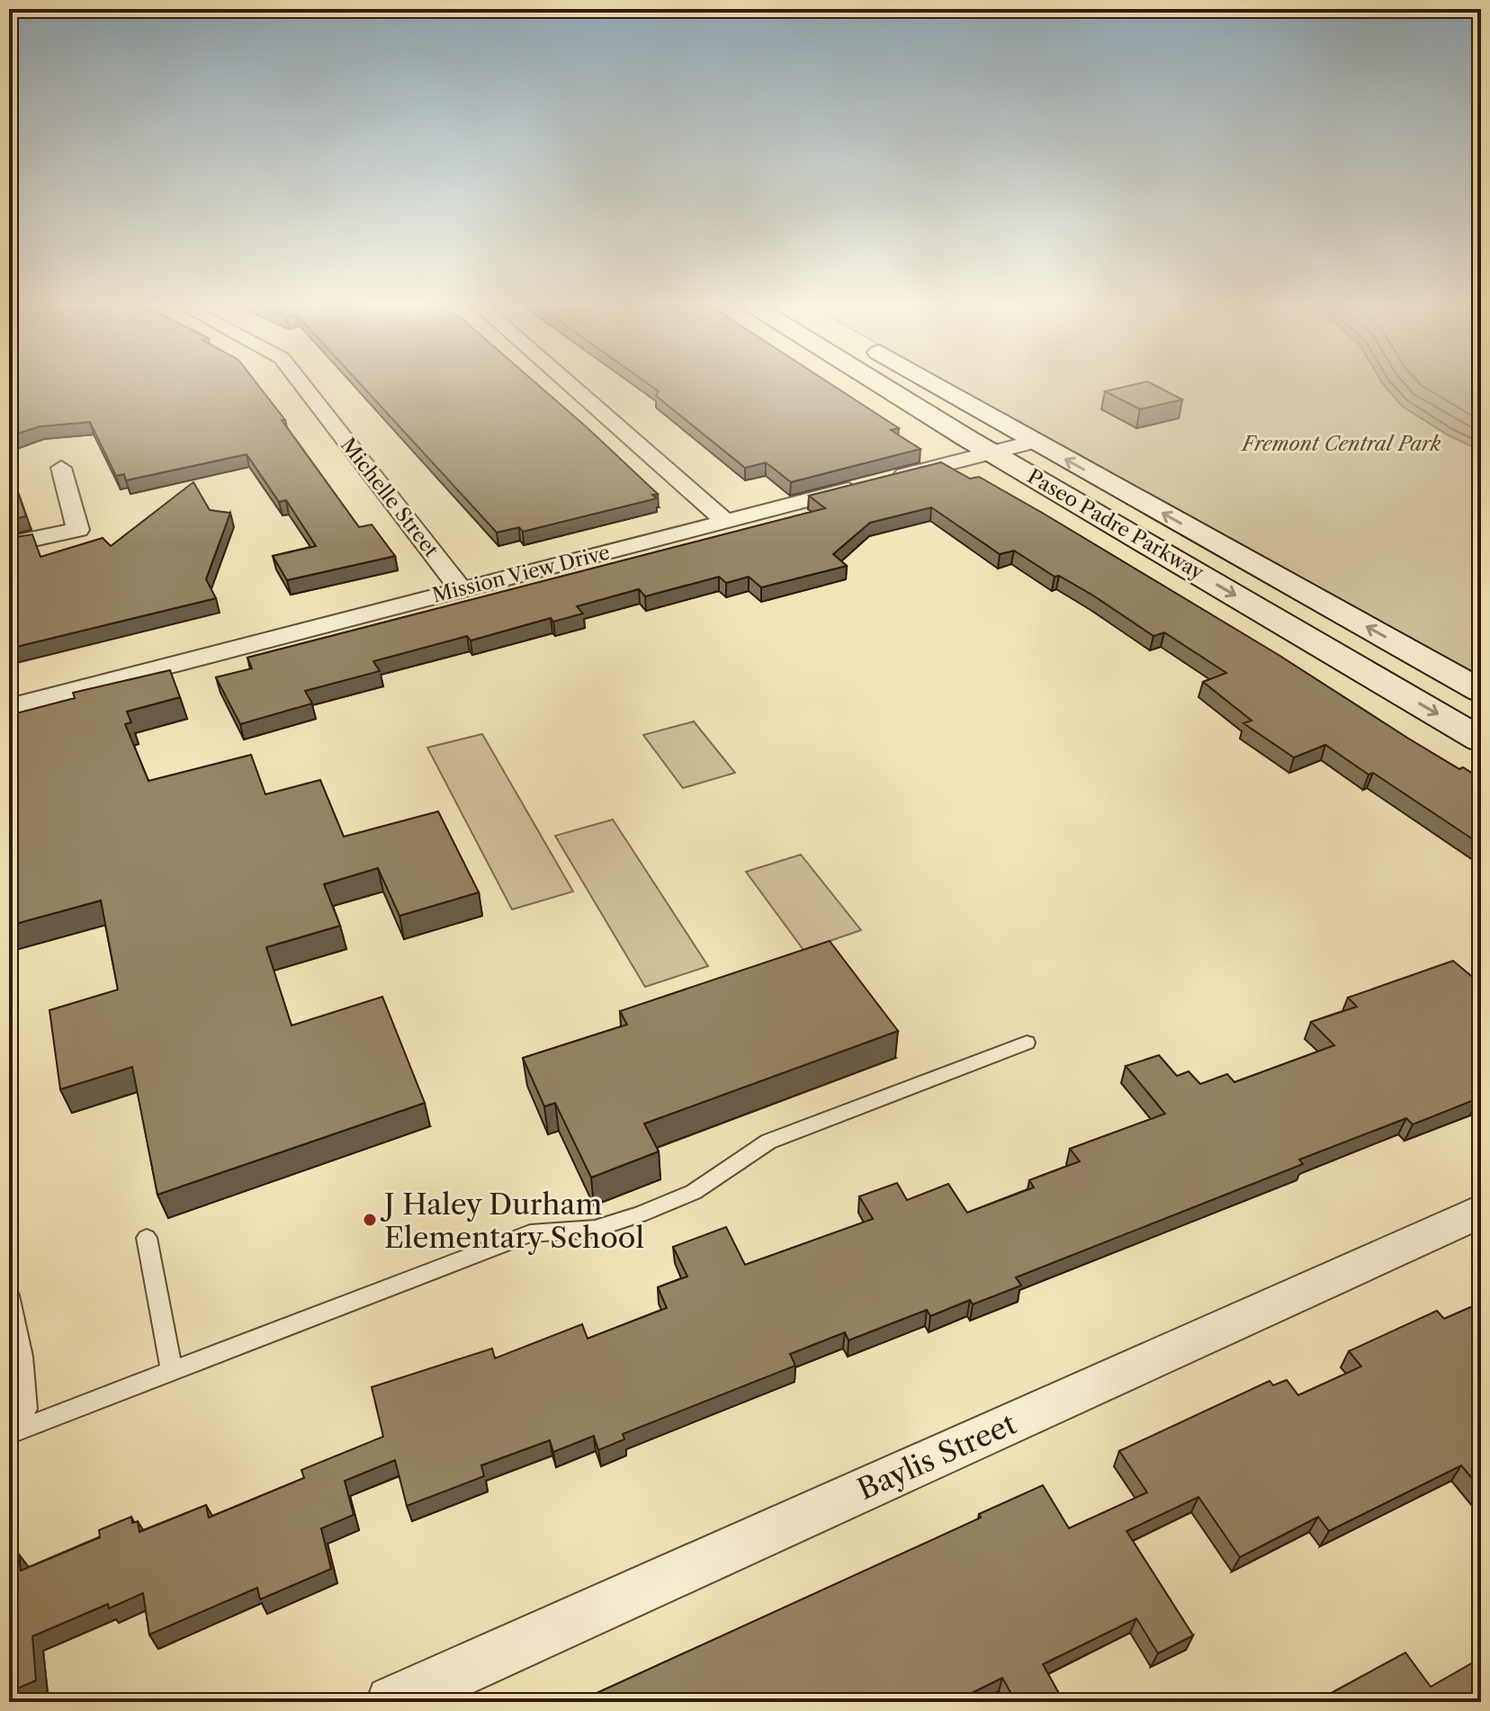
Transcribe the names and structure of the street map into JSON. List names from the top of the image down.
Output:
{
  "streets": {
    "main road": ["Paseo Padre Parkway"],
    "street": ["Michelle Street", "Mission View Drive", "Baylis Street"]
  },
  "crossings": [
    ["Michelle Street", "Mission View Drive"],
    ["Paseo Padre Parkway", "Mission View Drive"]
  ],
  "parks": ["Fremont Central Park"],
  "places": ["J Haley Durham Elementary School"]
}
